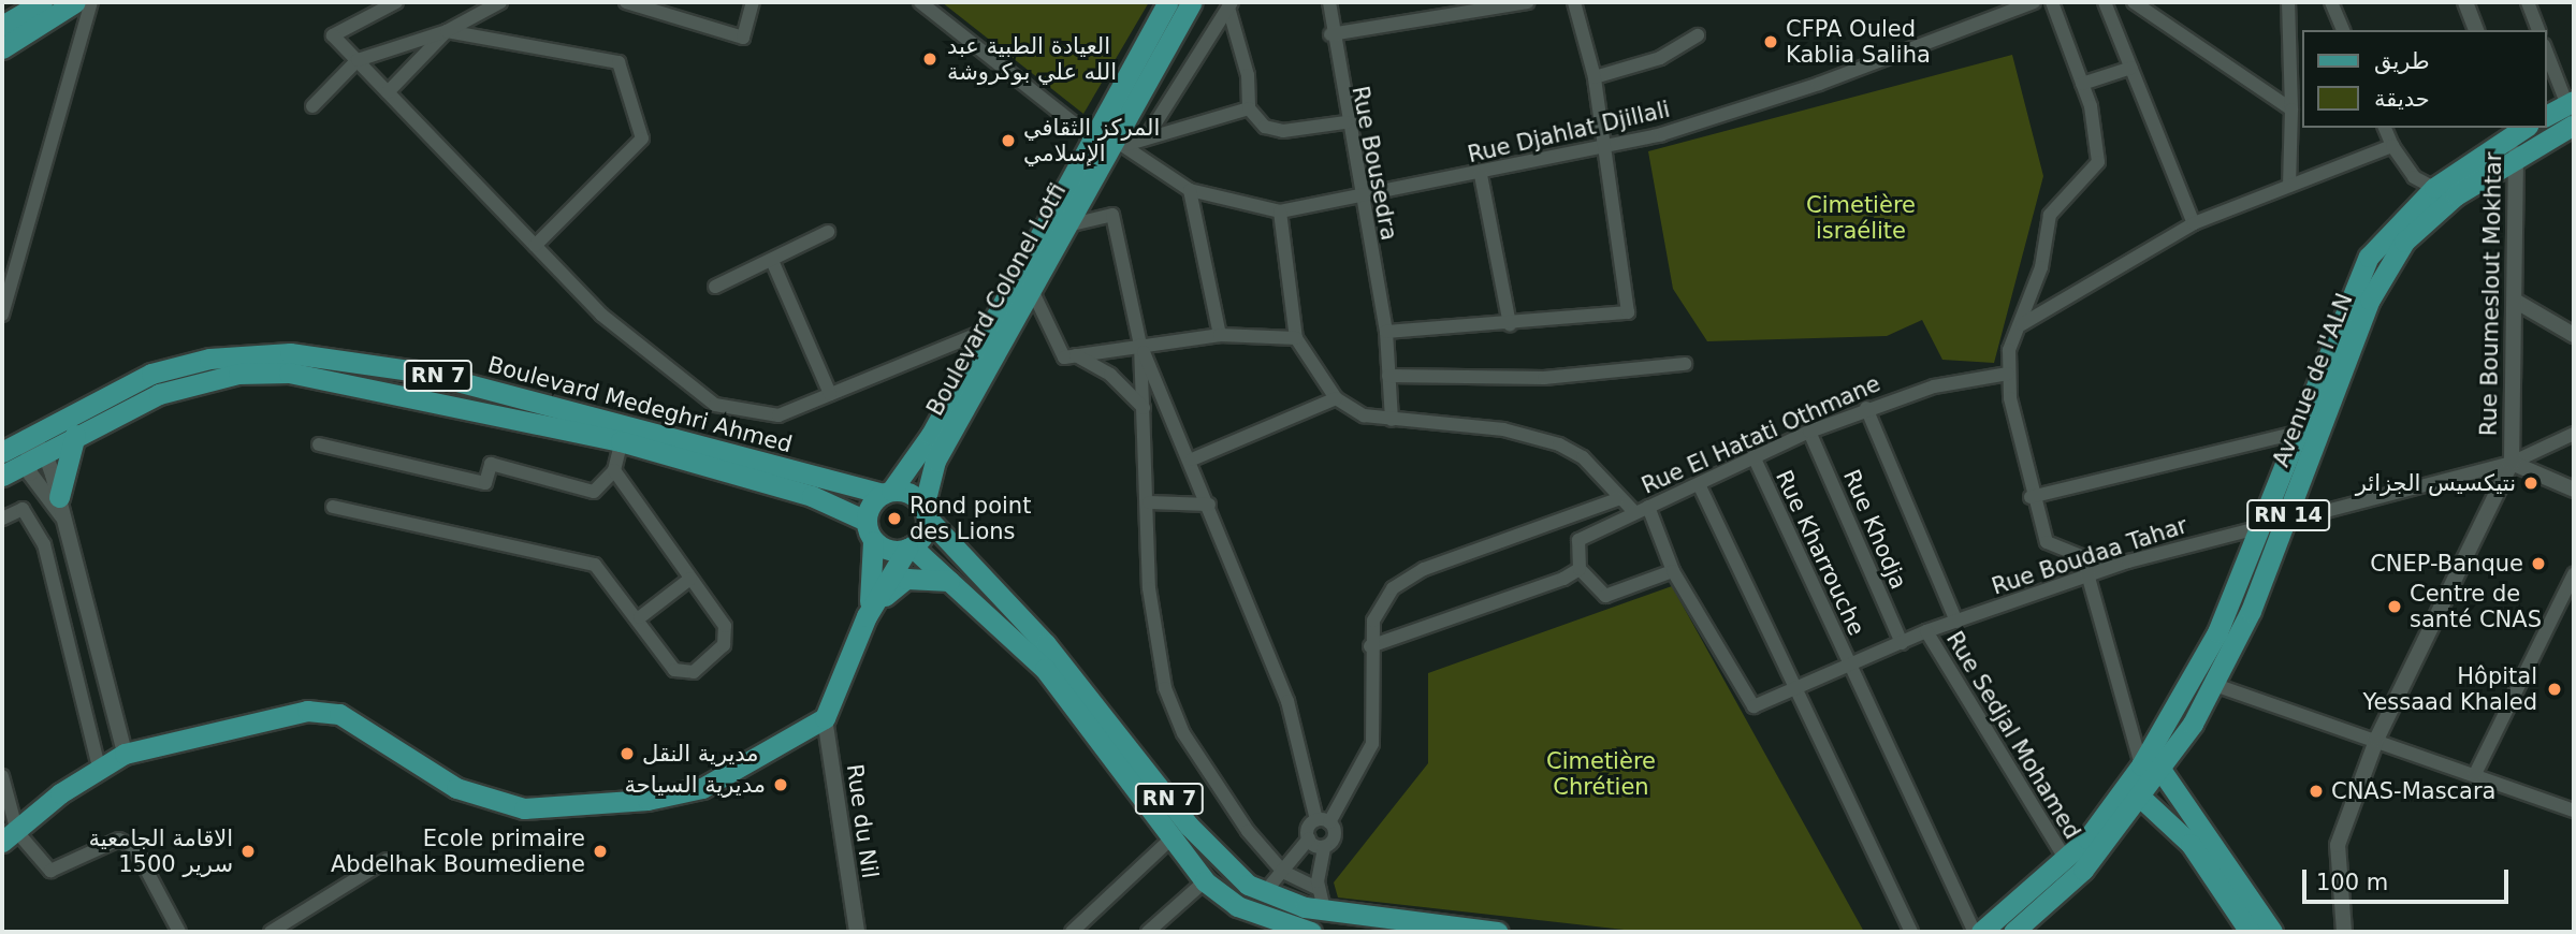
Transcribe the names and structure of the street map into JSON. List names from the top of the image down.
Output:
{
  "streets": {
    "main road": [
      "Boulevard Colonel Lotfi",
      "RN 7",
      "Avenue de l'ALN",
      "Boulevard Medeghri Ahmed",
      "RN 14"
    ],
    "street": [
      "Rue Djahlat Djillali",
      "Rue Bousedra",
      "Rue Boumeslout Mokhtar",
      "Rue El Hatati Othmane",
      "Rue Khodja",
      "Rue Kharrouche",
      "Rue Boudaa Tahar",
      "Rue Sedjal Mohamed",
      "Rue du Nil"
    ]
  },
  "crossings": [
    ["Rue Djahlat Djillali", "Rue Bousedra"],
    ["Rue Djahlat Djillali", "Boulevard Colonel Lotfi"],
    ["Rue Boumeslout Mokhtar", "Avenue de l'ALN"],
    ["Rue Boumeslout Mokhtar", "Rue Boudaa Tahar"],
    ["Boulevard Colonel Lotfi", "RN 7"],
    ["Boulevard Colonel Lotfi", "Boulevard Medeghri Ahmed"],
    ["RN 7", "Boulevard Medeghri Ahmed"],
    ["Avenue de l'ALN", "Rue Boudaa Tahar"],
    ["Avenue de l'ALN", "Rue Sedjal Mohamed"],
    ["Rue El Hatati Othmane", "Rue Khodja"],
    ["Rue El Hatati Othmane", "Rue Kharrouche"],
    ["Rue Khodja", "Rue Boudaa Tahar"],
    ["Rue Kharrouche", "Rue Boudaa Tahar"],
    ["Rue Boudaa Tahar", "Rue Sedjal Mohamed"]
  ],
  "parks": ["Cimetière israélite", "Cimetière Chrétien"],
  "places": [
    "CFPA Ouled Kablia Saliha",
    "العيادة الطبية عبد الله علي بوكروشة",
    "المركز الثقافي الإسلامي",
    "نتيكسيس الجزائر",
    "Rond point des Lions",
    "CNEP-Banque",
    "Centre de santé CNAS",
    "Hôpital Yessaad Khaled",
    "مديرية النقل",
    "مديرية السياحة",
    "CNAS-Mascara",
    "الاقامة الجامعية 1500 سرير",
    "Ecole primaire Abdelhak Boumediene"
  ],
  "legend": ["طريق", "حديقة"],
  "scale_bar": "100 m"
}
